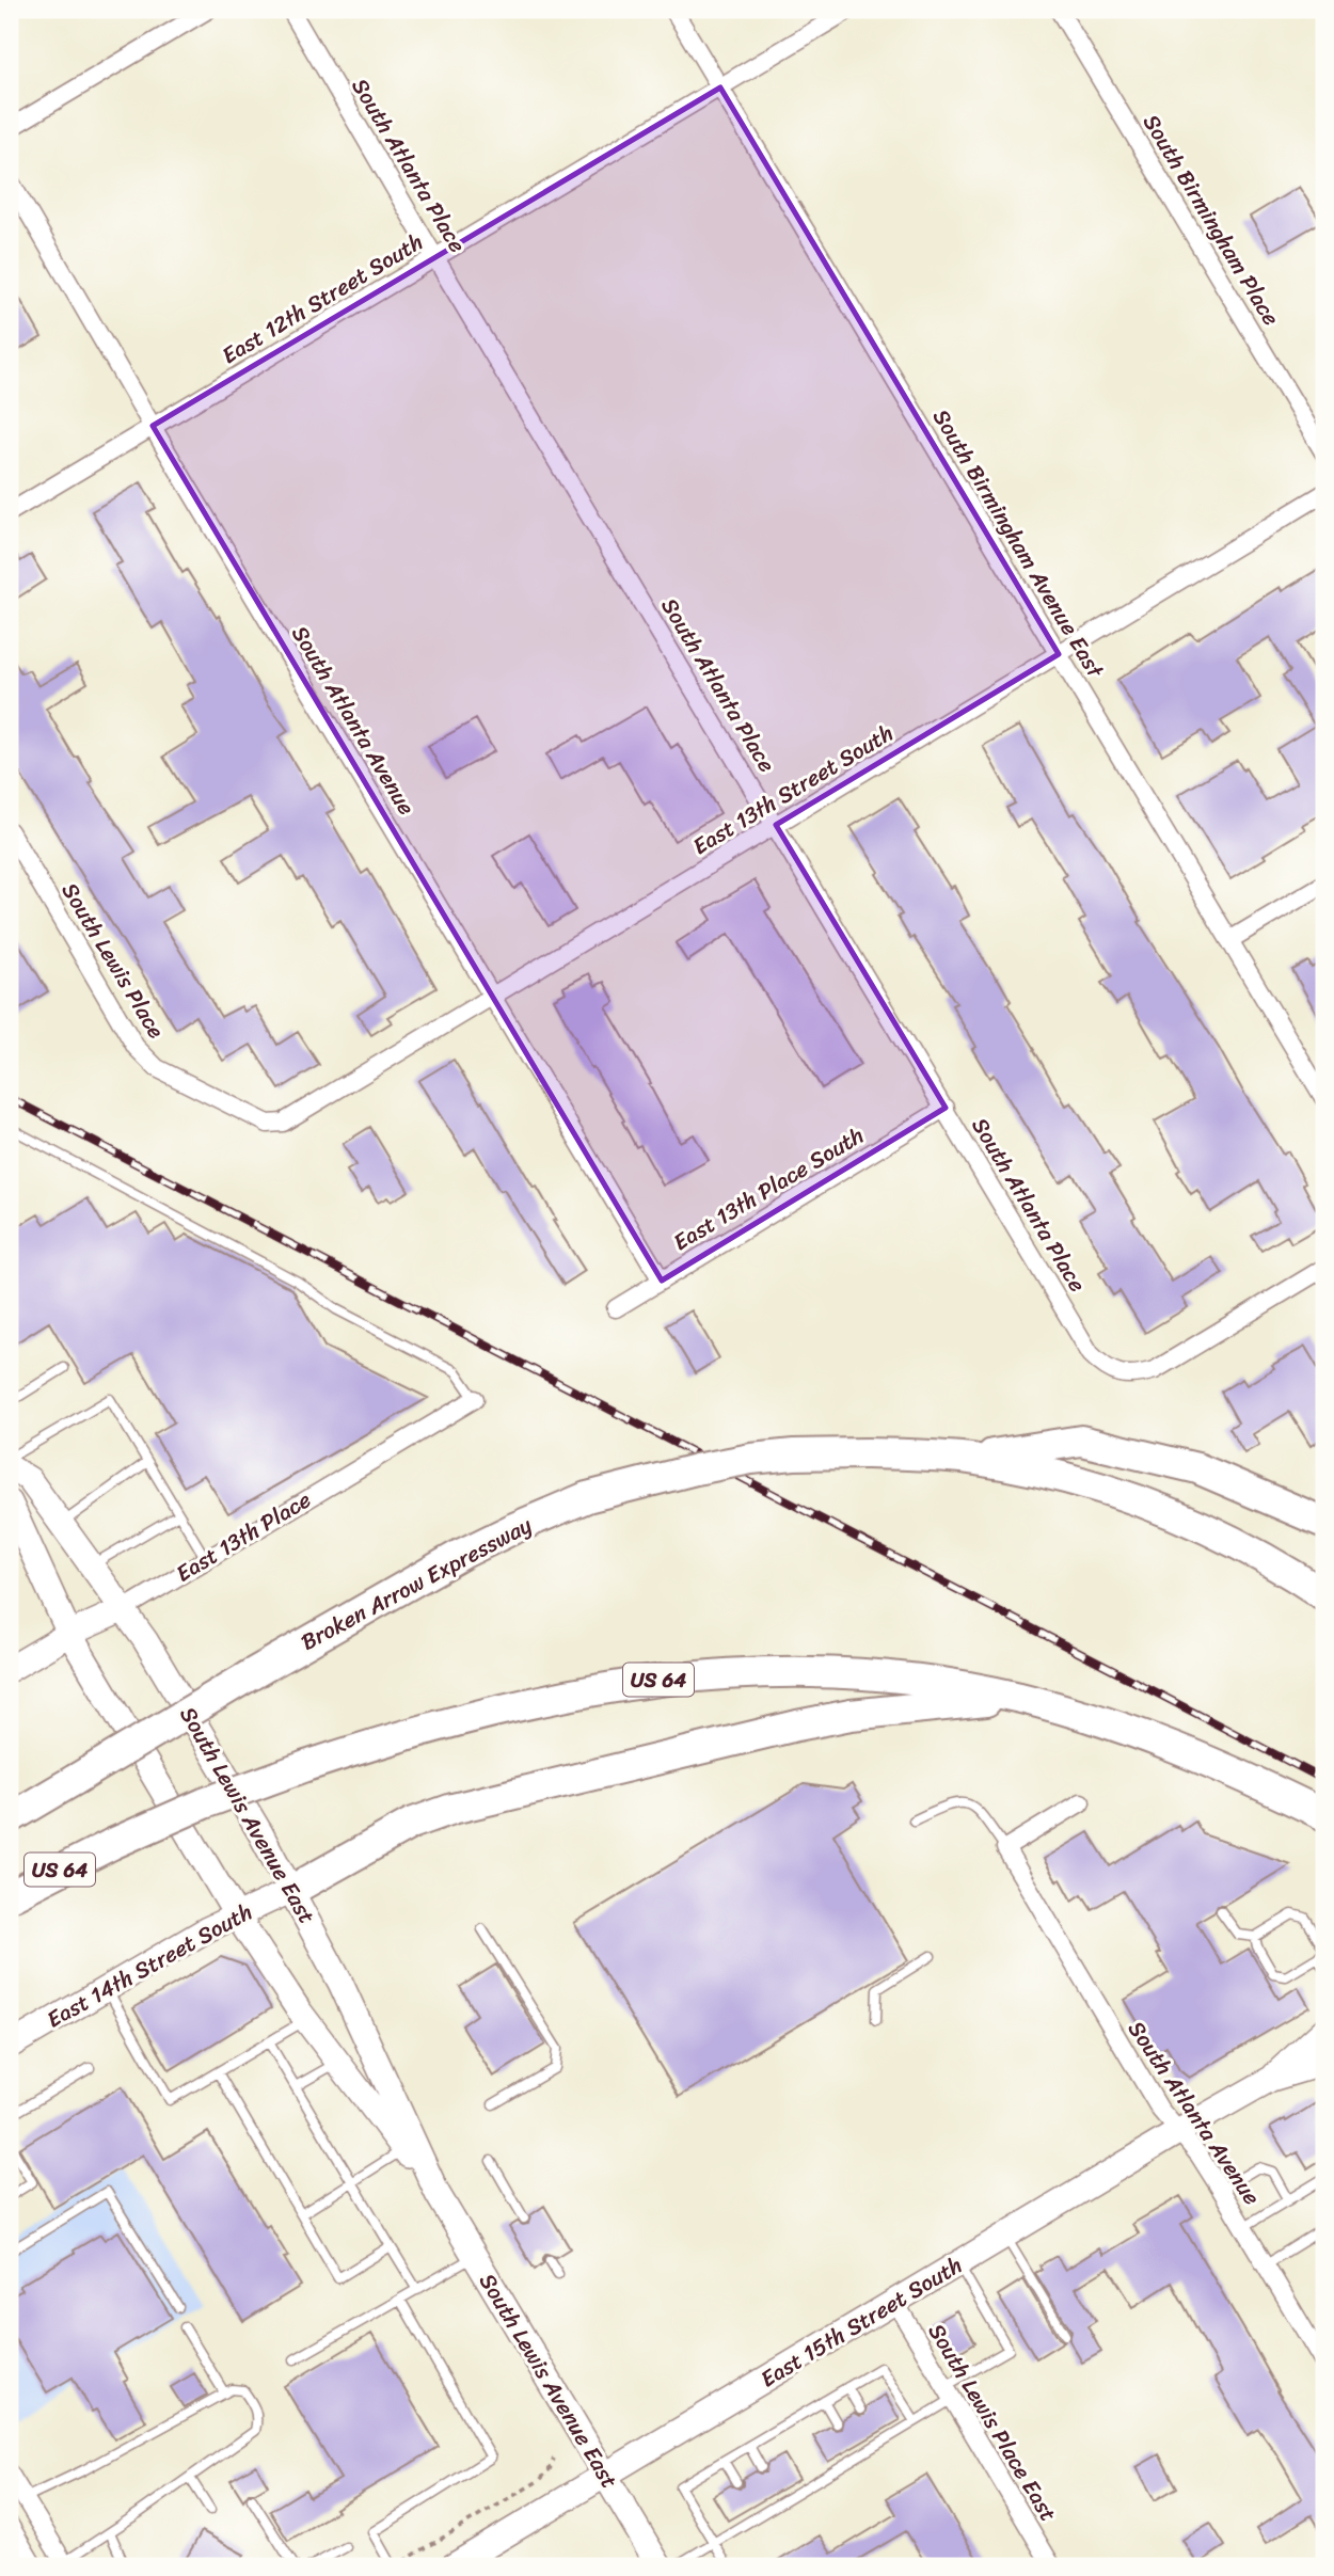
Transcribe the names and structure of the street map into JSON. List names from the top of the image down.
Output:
{
  "streets": {
    "highway": ["Broken Arrow Expressway", "US 64"],
    "street": [
      "South Atlanta Place",
      "South Birmingham Place",
      "East 12th Street South",
      "South Birmingham Avenue East",
      "South Atlanta Avenue",
      "East 13th Street South",
      "South Lewis Place",
      "East 13th Place South",
      "East 13th Place",
      "South Lewis Avenue East",
      "East 14th Street South",
      "East 15th Street South",
      "South Lewis Place East"
    ]
  },
  "crossings": [
    ["South Atlanta Place", "East 12th Street South"],
    ["South Atlanta Place", "East 13th Street South"],
    ["South Atlanta Place", "East 13th Place South"],
    ["East 12th Street South", "South Birmingham Avenue East"],
    ["East 12th Street South", "South Atlanta Avenue"],
    ["South Birmingham Avenue East", "East 13th Street South"],
    ["South Atlanta Avenue", "East 13th Street South"],
    ["South Atlanta Avenue", "East 13th Place South"],
    ["South Atlanta Avenue", "East 15th Street South"],
    ["East 13th Street South", "South Lewis Place"],
    ["East 13th Place", "South Lewis Avenue East"],
    ["South Lewis Avenue East", "East 14th Street South"],
    ["South Lewis Avenue East", "East 15th Street South"],
    ["East 15th Street South", "South Lewis Place East"]
  ]
}
